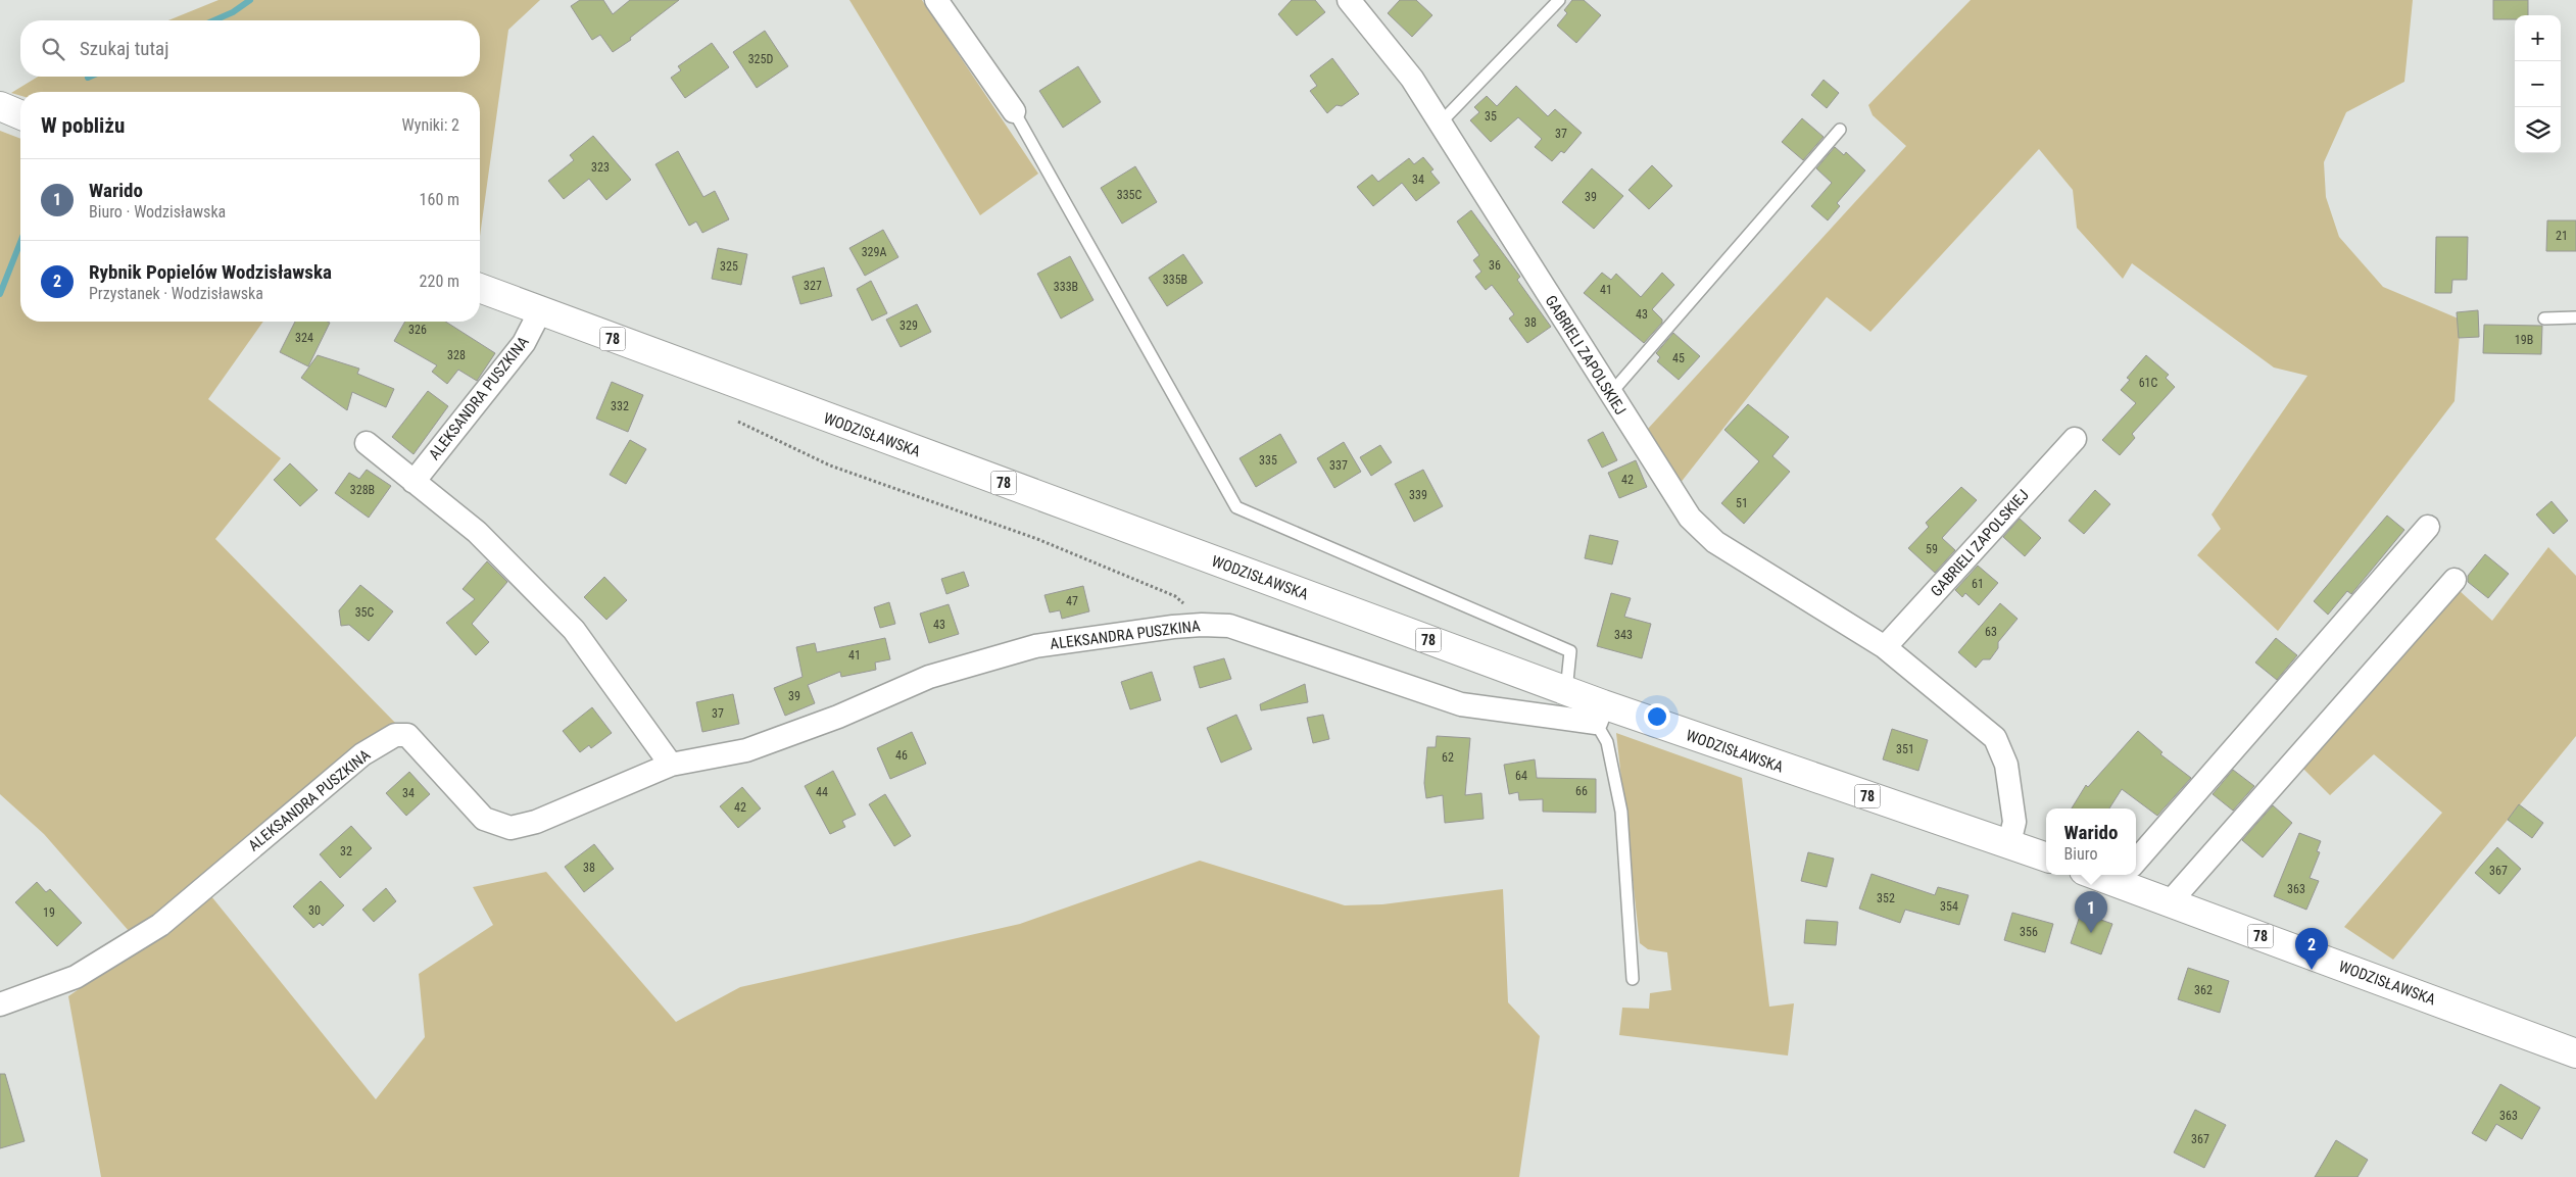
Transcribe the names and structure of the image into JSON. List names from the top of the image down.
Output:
{
  "streets": {
    "main road": ["78", "WODZISŁAWSKA"],
    "street": ["GABRIELI ZAPOLSKIEJ", "ALEKSANDRA PUSZKINA"]
  },
  "crossings": [
    ["GABRIELI ZAPOLSKIEJ", "WODZISŁAWSKA"],
    ["ALEKSANDRA PUSZKINA", "WODZISŁAWSKA"]
  ],
  "house_numbers": [
    "325D",
    "35",
    "37",
    "323",
    "34",
    "335C",
    "39",
    "21",
    "329A",
    "36",
    "325",
    "335B",
    "327",
    "333B",
    "41",
    "43",
    "38",
    "329",
    "326",
    "324",
    "19B",
    "328",
    "45",
    "61C",
    "332",
    "335",
    "337",
    "42",
    "328B",
    "339",
    "51",
    "59",
    "61",
    "47",
    "35C",
    "43",
    "63",
    "343",
    "41",
    "39",
    "37",
    "351",
    "46",
    "62",
    "64",
    "66",
    "44",
    "34",
    "42",
    "32",
    "38",
    "367",
    "363",
    "352",
    "354",
    "30",
    "19",
    "356",
    "362",
    "363",
    "367"
  ],
  "page": {
    "map_buttons": ["+", "−"],
    "search": "Szukaj tutaj",
    "heading": ["W pobliżu", "Wyniki: 2"],
    "list": [
      {
        "mark": "1",
        "name": "Warido",
        "note": "Biuro · Wodzisławska",
        "value": "160 m"
      },
      {
        "mark": "2",
        "name": "Rybnik Popielów Wodzisławska",
        "note": "Przystanek · Wodzisławska",
        "value": "220 m"
      }
    ],
    "popup": ["Warido", "Biuro"],
    "pins": ["1", "2"]
  }
}
